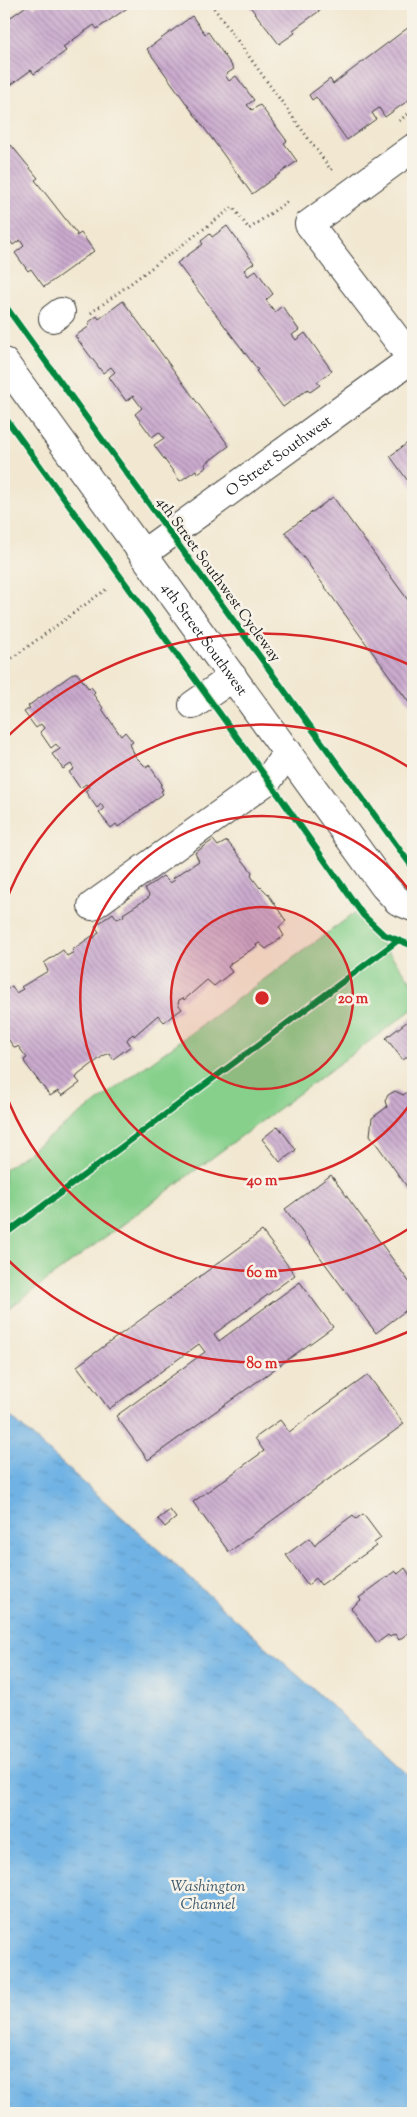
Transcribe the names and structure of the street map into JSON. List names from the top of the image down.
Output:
{
  "streets": {
    "street": ["O Street Southwest", "4th Street Southwest"],
    "cycle path": ["4th Street Southwest Cycleway"]
  },
  "crossings": [
    ["O Street Southwest", "4th Street Southwest"]
  ],
  "water": ["Washington Channel"],
  "rings": [
    "20 m",
    "40 m",
    "60 m",
    "80 m"
  ]
}
